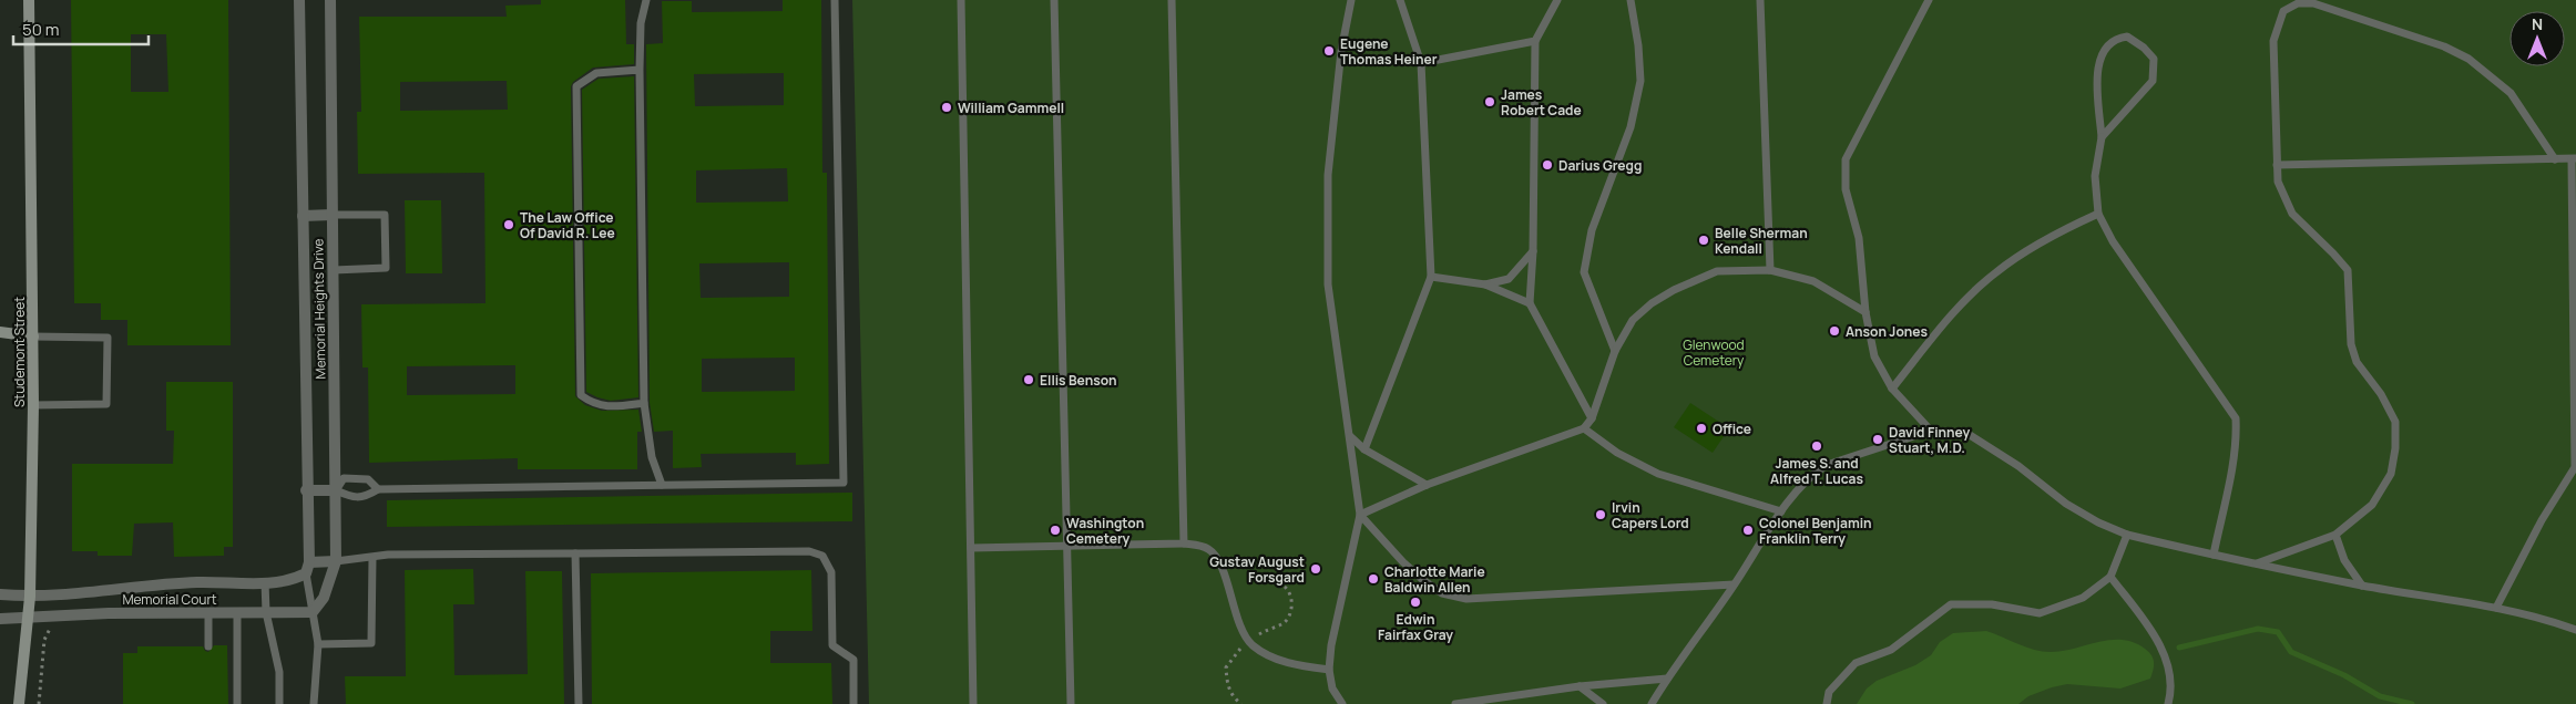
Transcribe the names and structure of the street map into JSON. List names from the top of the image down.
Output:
{
  "streets": {
    "main road": ["Studemont Street"],
    "street": ["Memorial Heights Drive", "Memorial Court"]
  },
  "crossings": [
    ["Memorial Heights Drive", "Memorial Court"],
    ["Studemont Street", "Memorial Court"]
  ],
  "parks": ["Glenwood Cemetery"],
  "places": [
    "Eugene Thomas Heiner",
    "James Robert Cade",
    "William Gammell",
    "Darius Gregg",
    "The Law Office Of David R. Lee",
    "Belle Sherman Kendall",
    "Anson Jones",
    "Ellis Benson",
    "Office",
    "David Finney Stuart, M.D.",
    "James S. and Alfred T. Lucas",
    "Irvin Capers Lord",
    "Washington Cemetery",
    "Colonel Benjamin Franklin Terry",
    "Gustav August Forsgard",
    "Charlotte Marie Baldwin Allen",
    "Edwin Fairfax Gray"
  ],
  "scale_bar": "50 m",
  "north": "top"
}
